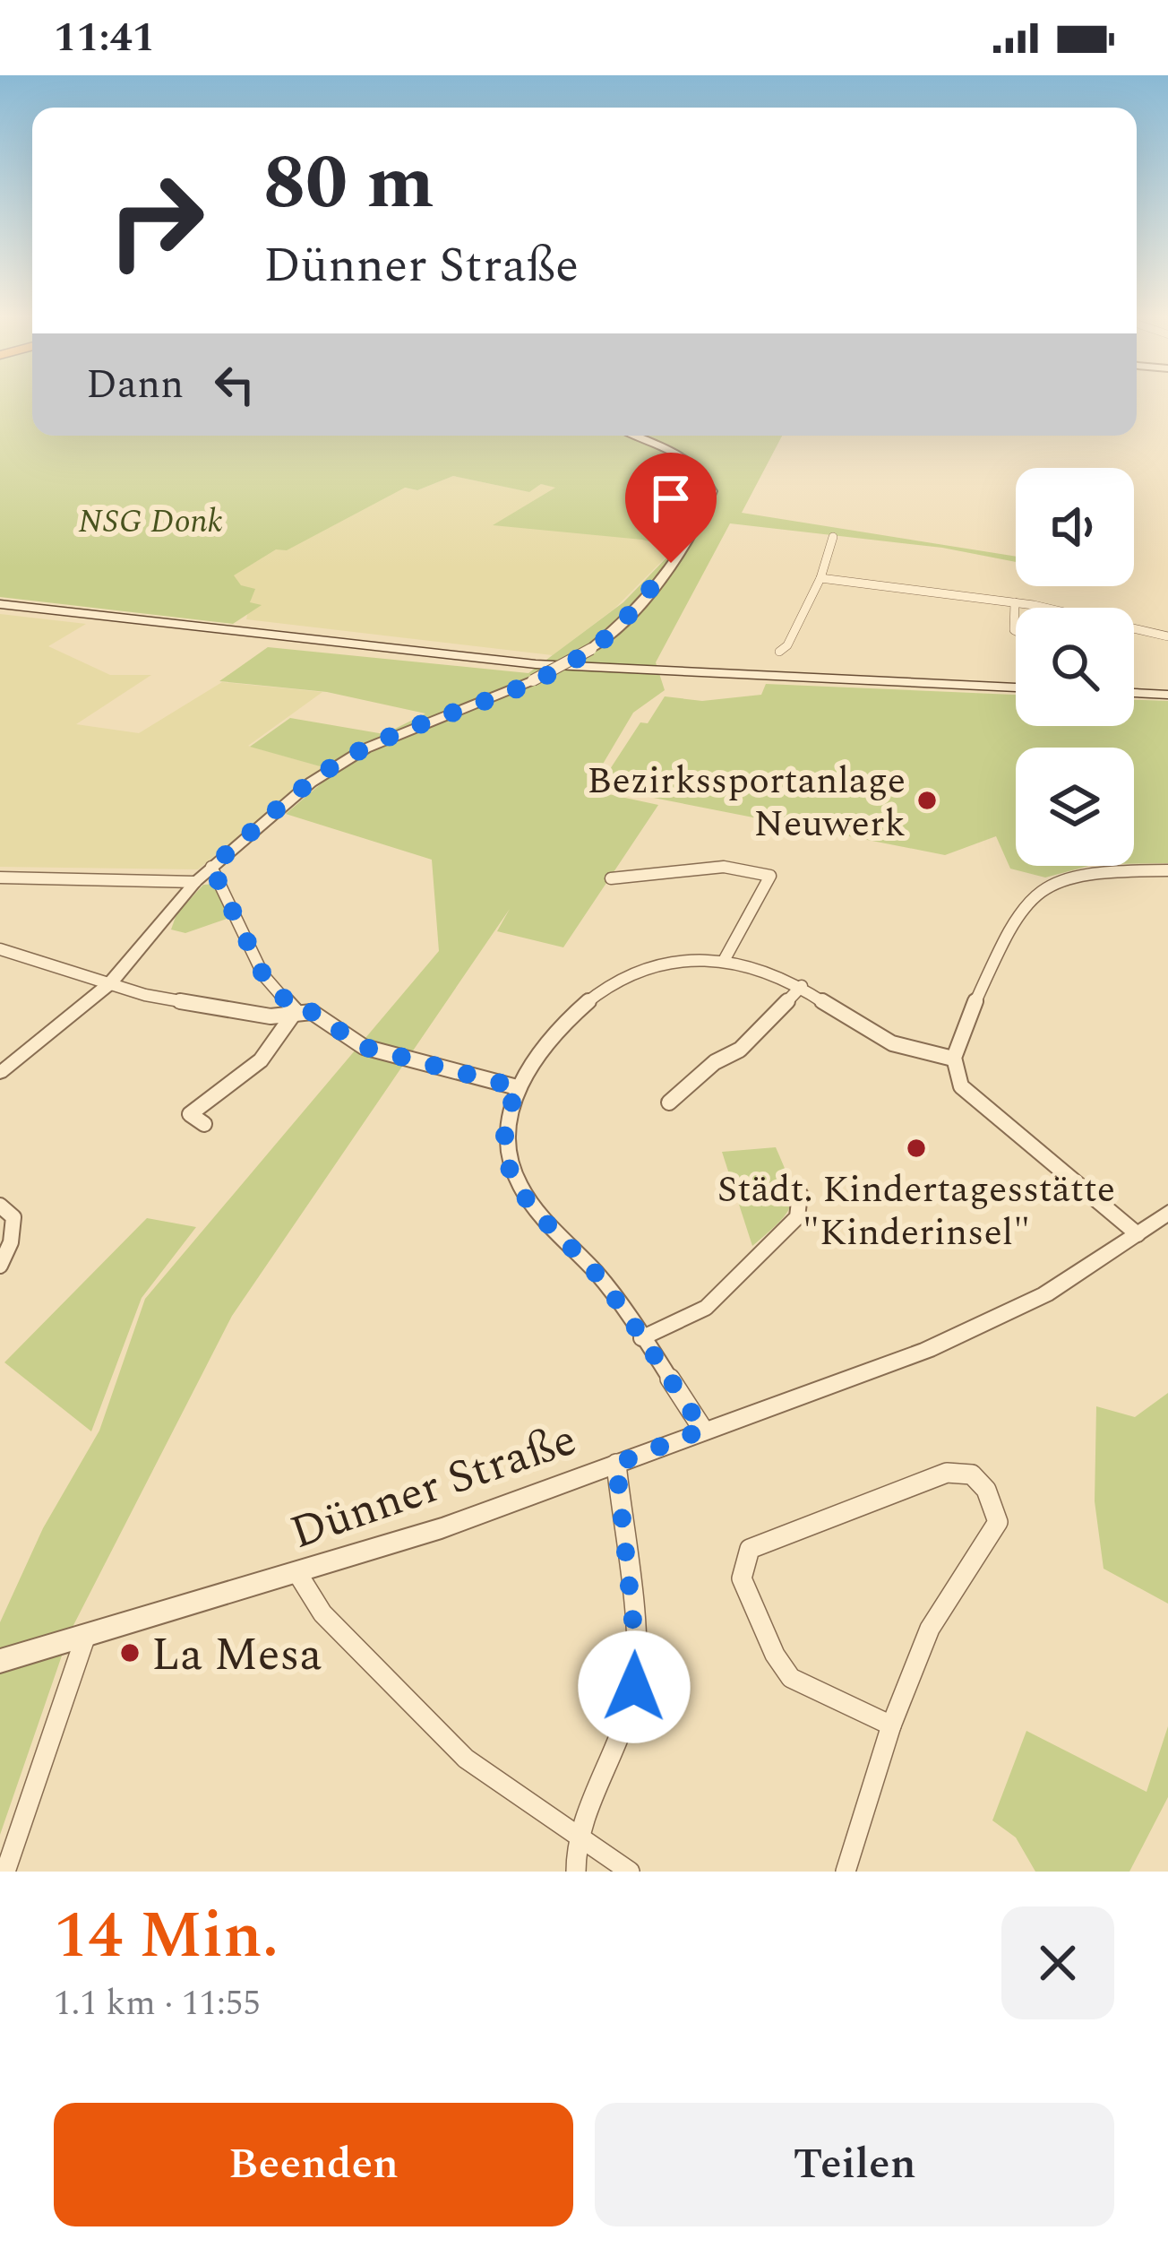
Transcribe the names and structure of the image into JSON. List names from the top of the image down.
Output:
{
  "streets": {
    "street": ["Dünner Straße"]
  },
  "parks": ["NSG Donk"],
  "places": ["Bezirkssportanlage Neuwerk", "Städt. Kindertagesstätte \"Kinderinsel\"", "La Mesa"],
  "page": {
    "status": "11:41",
    "turn": ["80 m", "Dünner Straße"],
    "then": "Dann",
    "heading": ["14 Min.", "1.1 km · 11:55"],
    "buttons": ["Beenden", "Teilen"]
  }
}
